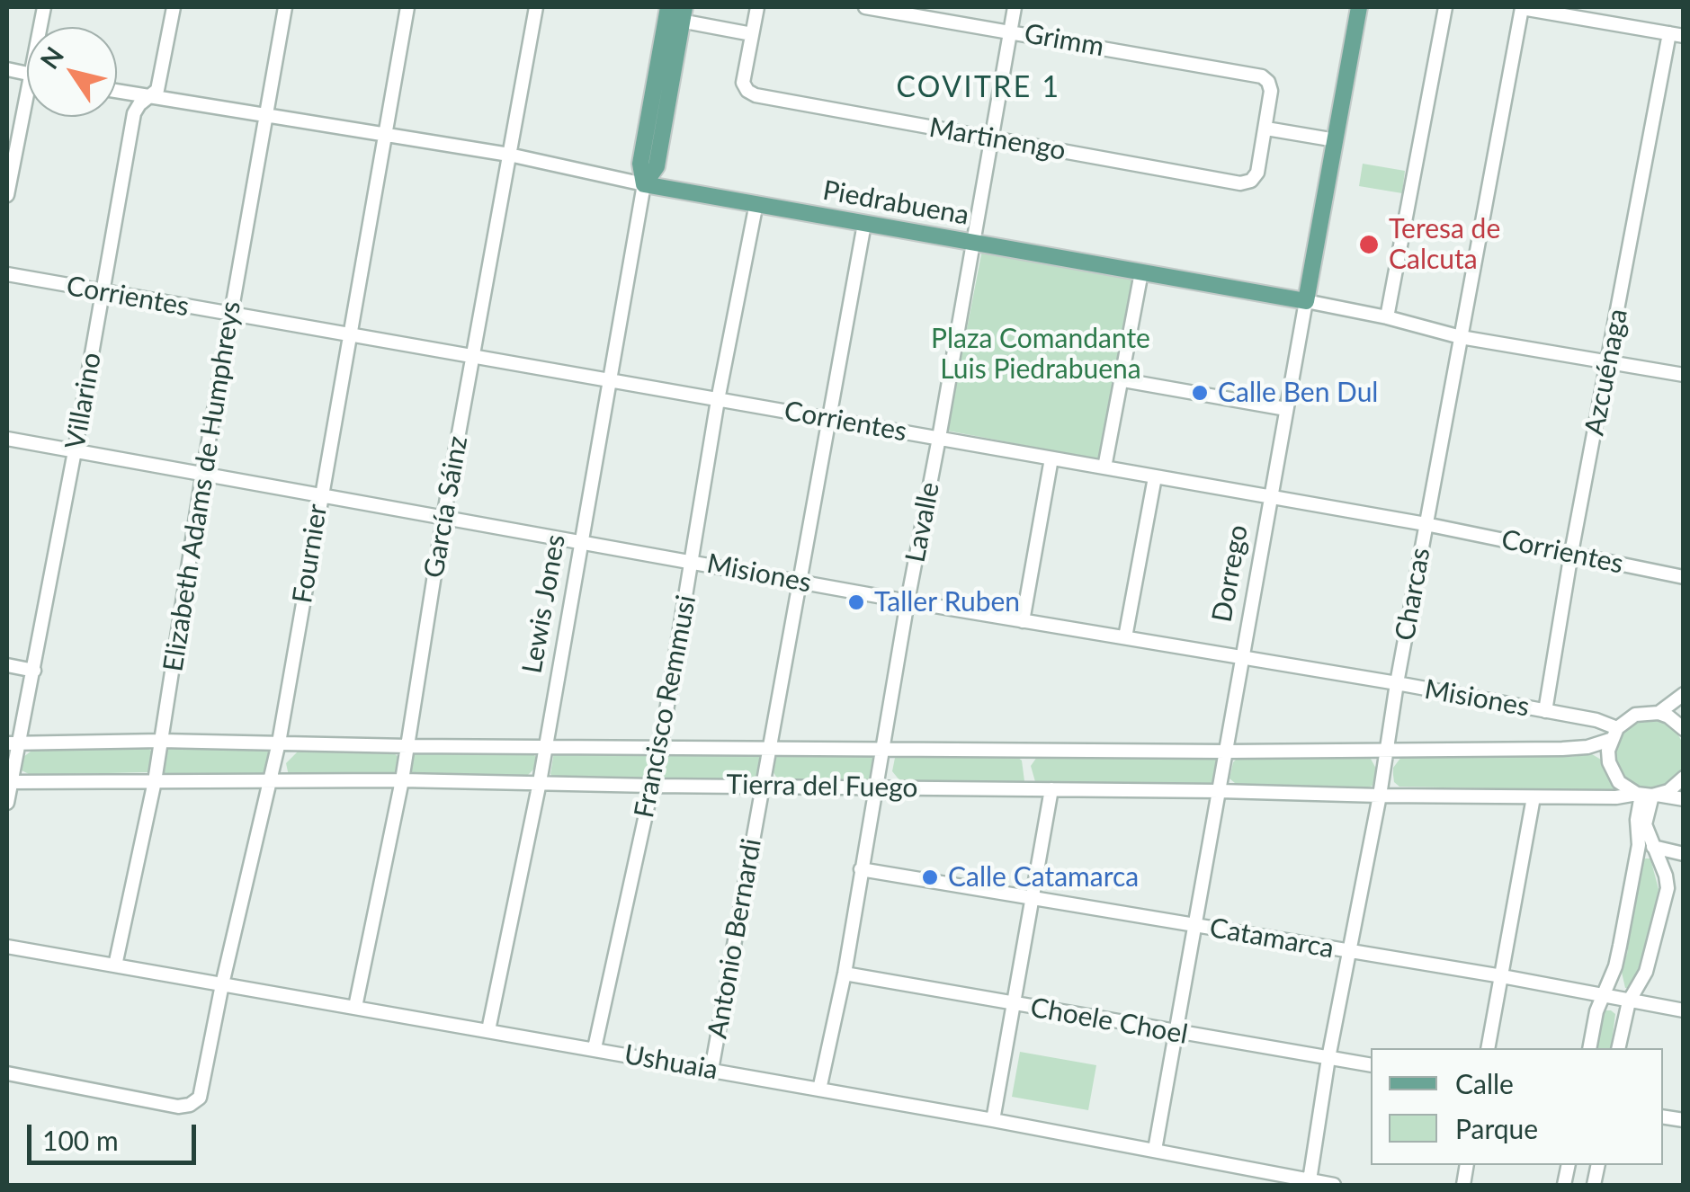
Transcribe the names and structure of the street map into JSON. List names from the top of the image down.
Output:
{
  "streets": {
    "main road": ["Piedrabuena", "Dorrego", "Lewis Jones"],
    "street": [
      "Grimm",
      "Martinengo",
      "Corrientes",
      "Azcuénaga",
      "Villarino",
      "Elizabeth Adams de Humphreys",
      "García Sáinz",
      "Lavalle",
      "Fournier",
      "Misiones",
      "Charcas",
      "Francisco Remmusi",
      "Tierra del Fuego",
      "Antonio Bernardi",
      "Catamarca",
      "Choele Choel",
      "Ushuaia"
    ]
  },
  "crossings": [
    ["Grimm", "Martinengo"],
    ["Grimm", "Lavalle"],
    ["Martinengo", "Lavalle"],
    ["Piedrabuena", "Azcuénaga"],
    ["Piedrabuena", "Villarino"],
    ["Piedrabuena", "Elizabeth Adams de Humphreys"],
    ["Piedrabuena", "García Sáinz"],
    ["Piedrabuena", "Lavalle"],
    ["Piedrabuena", "Fournier"],
    ["Piedrabuena", "Dorrego"],
    ["Piedrabuena", "Charcas"],
    ["Piedrabuena", "Lewis Jones"],
    ["Piedrabuena", "Francisco Remmusi"],
    ["Piedrabuena", "Antonio Bernardi"],
    ["Corrientes", "Azcuénaga"],
    ["Corrientes", "Villarino"],
    ["Corrientes", "Elizabeth Adams de Humphreys"],
    ["Corrientes", "García Sáinz"],
    ["Corrientes", "Lavalle"],
    ["Corrientes", "Fournier"],
    ["Corrientes", "Dorrego"],
    ["Corrientes", "Charcas"],
    ["Corrientes", "Lewis Jones"],
    ["Corrientes", "Francisco Remmusi"],
    ["Corrientes", "Antonio Bernardi"],
    ["Azcuénaga", "Misiones"],
    ["Villarino", "Misiones"],
    ["Villarino", "Tierra del Fuego"],
    ["Elizabeth Adams de Humphreys", "Misiones"],
    ["Elizabeth Adams de Humphreys", "Tierra del Fuego"],
    ["Elizabeth Adams de Humphreys", "Ushuaia"],
    ["García Sáinz", "Misiones"],
    ["García Sáinz", "Tierra del Fuego"],
    ["García Sáinz", "Ushuaia"],
    ["Lavalle", "Misiones"],
    ["Lavalle", "Tierra del Fuego"],
    ["Lavalle", "Catamarca"],
    ["Lavalle", "Choele Choel"],
    ["Lavalle", "Ushuaia"],
    ["Fournier", "Misiones"],
    ["Fournier", "Tierra del Fuego"],
    ["Fournier", "Ushuaia"],
    ["Misiones", "Dorrego"],
    ["Misiones", "Charcas"],
    ["Misiones", "Lewis Jones"],
    ["Misiones", "Francisco Remmusi"],
    ["Misiones", "Tierra del Fuego"],
    ["Misiones", "Antonio Bernardi"],
    ["Dorrego", "Tierra del Fuego"],
    ["Dorrego", "Catamarca"],
    ["Dorrego", "Choele Choel"],
    ["Dorrego", "Ushuaia"],
    ["Charcas", "Tierra del Fuego"],
    ["Charcas", "Catamarca"],
    ["Charcas", "Choele Choel"],
    ["Charcas", "Ushuaia"],
    ["Lewis Jones", "Tierra del Fuego"],
    ["Lewis Jones", "Ushuaia"],
    ["Francisco Remmusi", "Tierra del Fuego"],
    ["Francisco Remmusi", "Ushuaia"],
    ["Tierra del Fuego", "Antonio Bernardi"],
    ["Antonio Bernardi", "Ushuaia"]
  ],
  "districts": ["COVITRE 1"],
  "parks": ["Plaza Comandante Luis Piedrabuena"],
  "places": [
    "Teresa de Calcuta",
    "Calle Ben Dul",
    "Taller Ruben",
    "Calle Catamarca"
  ],
  "legend": ["Calle", "Parque"],
  "scale_bar": "100 m",
  "north": "top left"
}
